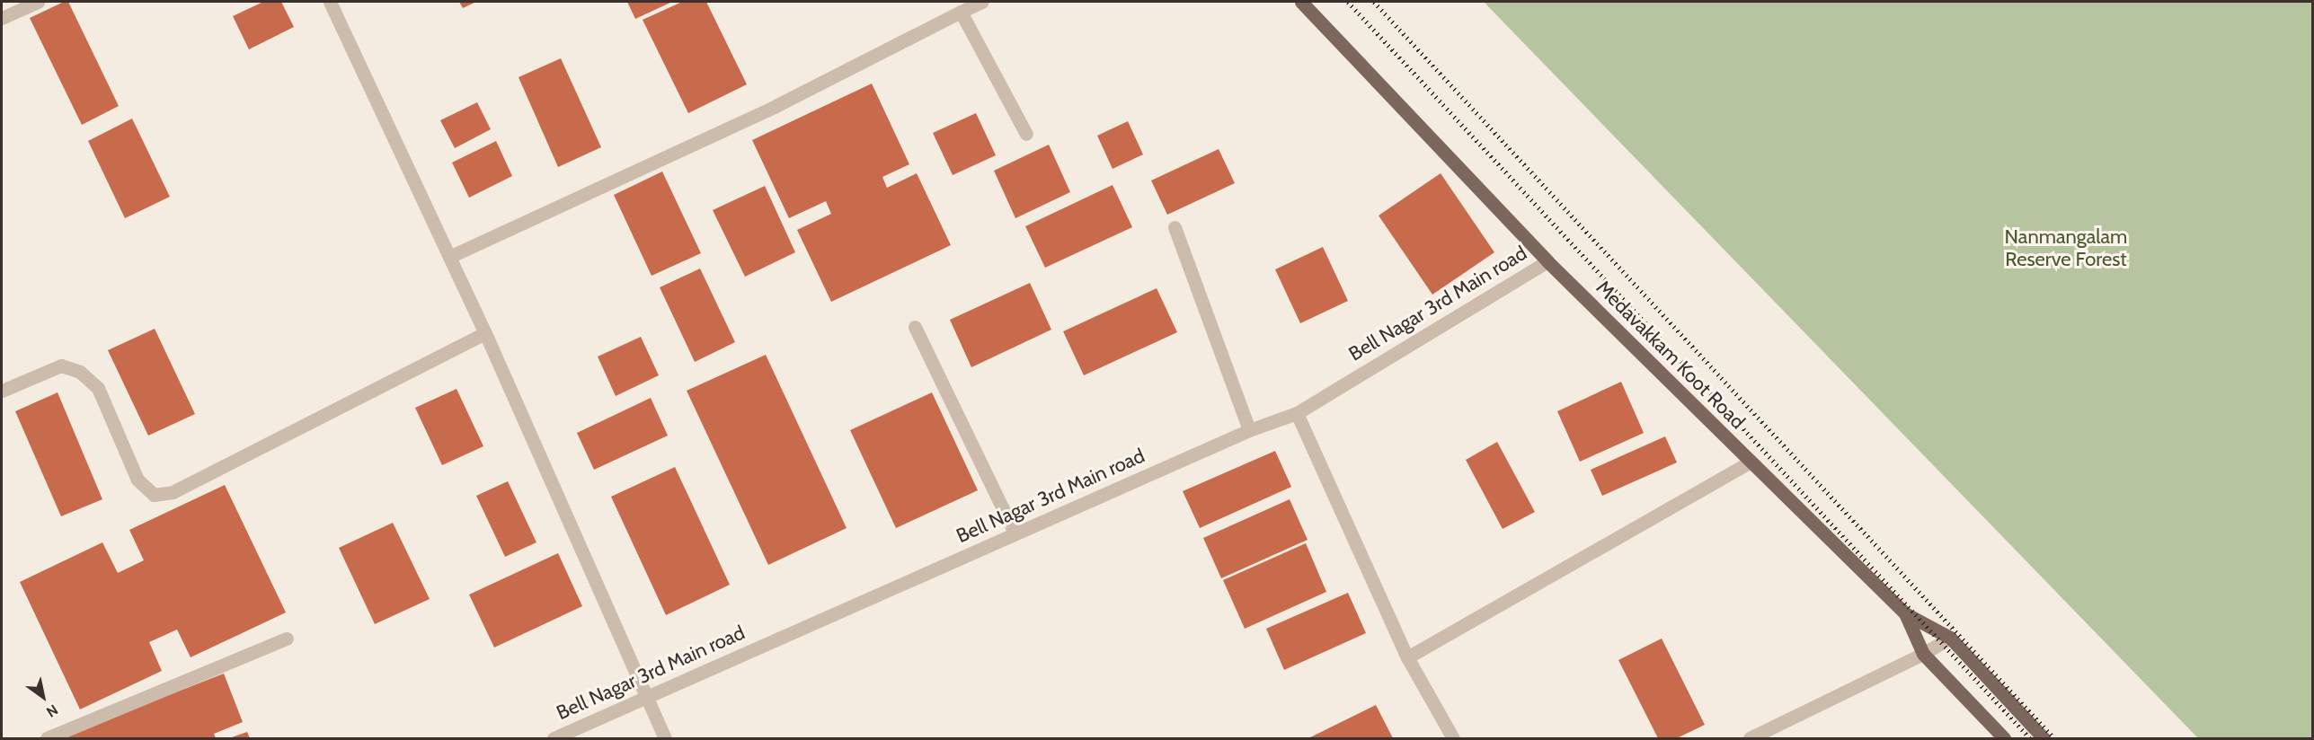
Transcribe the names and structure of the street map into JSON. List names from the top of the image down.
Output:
{
  "streets": {
    "main road": ["Medavakkam Koot Road"],
    "street": ["Bell Nagar 3rd Main road"]
  },
  "crossings": [
    ["Bell Nagar 3rd Main road", "Medavakkam Koot Road"]
  ],
  "parks": ["Nanmangalam Reserve Forest"],
  "north": "bottom right"
}
